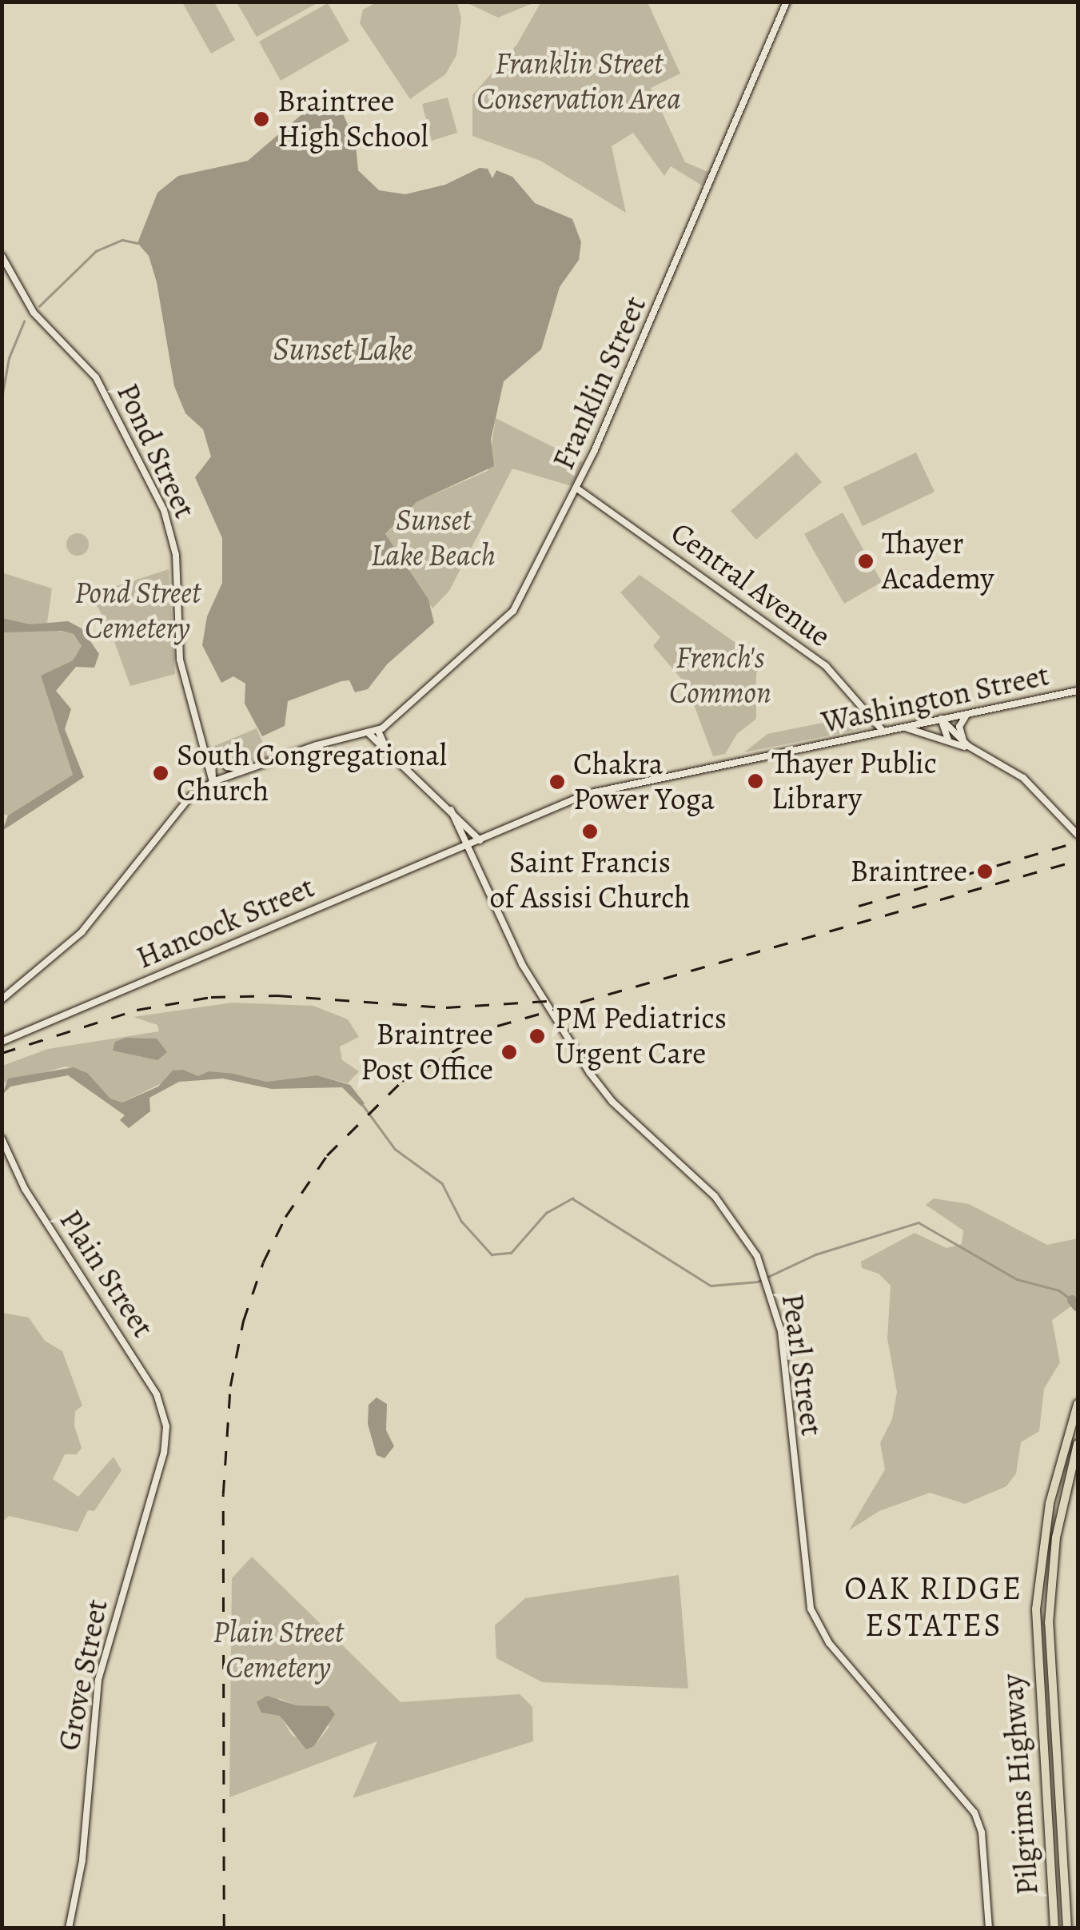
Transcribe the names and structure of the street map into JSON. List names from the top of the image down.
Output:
{
  "streets": {
    "highway": ["Pilgrims Highway"],
    "main road": [
      "Franklin Street",
      "Pond Street",
      "Central Avenue",
      "Washington Street",
      "Hancock Street",
      "Plain Street",
      "Pearl Street",
      "Grove Street"
    ]
  },
  "crossings": [
    ["Franklin Street", "Central Avenue"],
    ["Central Avenue", "Washington Street"],
    ["Washington Street", "Hancock Street"],
    ["Washington Street", "Pearl Street"],
    ["Hancock Street", "Pearl Street"],
    ["Plain Street", "Grove Street"]
  ],
  "districts": ["OAK RIDGE ESTATES"],
  "water": ["Sunset Lake"],
  "parks": [
    "Franklin Street Conservation Area",
    "Sunset Lake Beach",
    "Pond Street Cemetery",
    "French's Common",
    "Plain Street Cemetery"
  ],
  "places": [
    "Braintree High School",
    "Thayer Academy",
    "South Congregational Church",
    "Thayer Public Library",
    "Chakra Power Yoga",
    "Saint Francis of Assisi Church",
    "Braintree",
    "PM Pediatrics Urgent Care",
    "Braintree Post Office"
  ]
}
